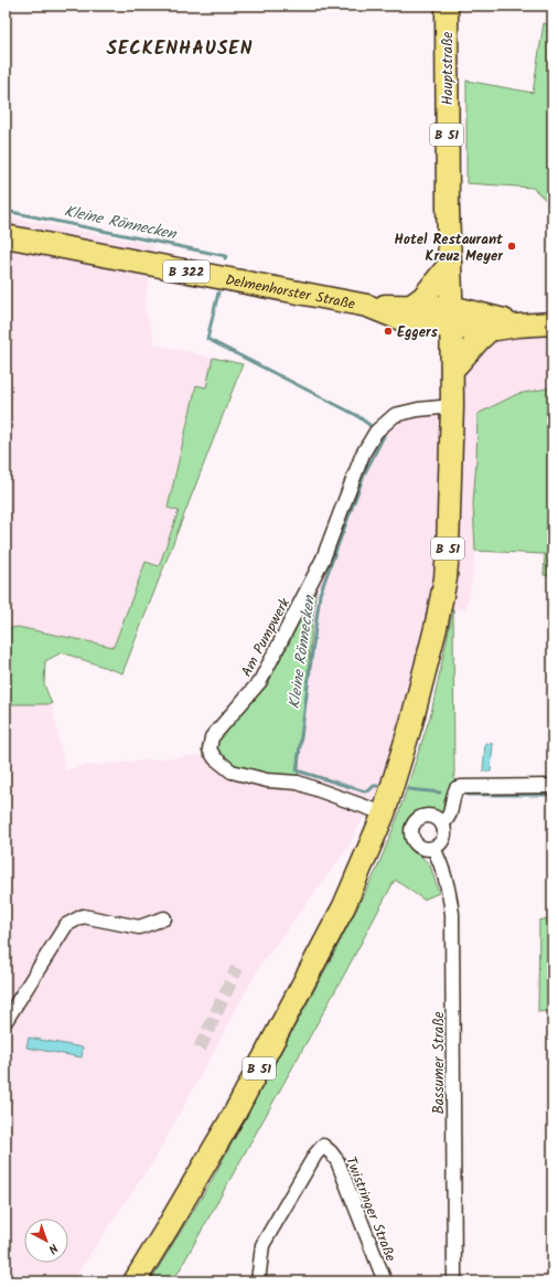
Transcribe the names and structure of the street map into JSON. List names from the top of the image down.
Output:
{
  "streets": {
    "main road": [
      "Hauptstraße",
      "B 51",
      "B 322",
      "Delmenhorster Straße"
    ],
    "street": ["Am Pumpwerk", "Bassumer Straße", "Twistringer Straße"]
  },
  "crossings": [
    ["Hauptstraße", "B 51"],
    ["B 51", "Delmenhorster Straße"],
    ["B 51", "Am Pumpwerk"]
  ],
  "districts": ["SECKENHAUSEN"],
  "water": ["Kleine Rönnecken"],
  "places": ["Hotel Restaurant Kreuz Meyer", "Eggers"],
  "north": "bottom right"
}
